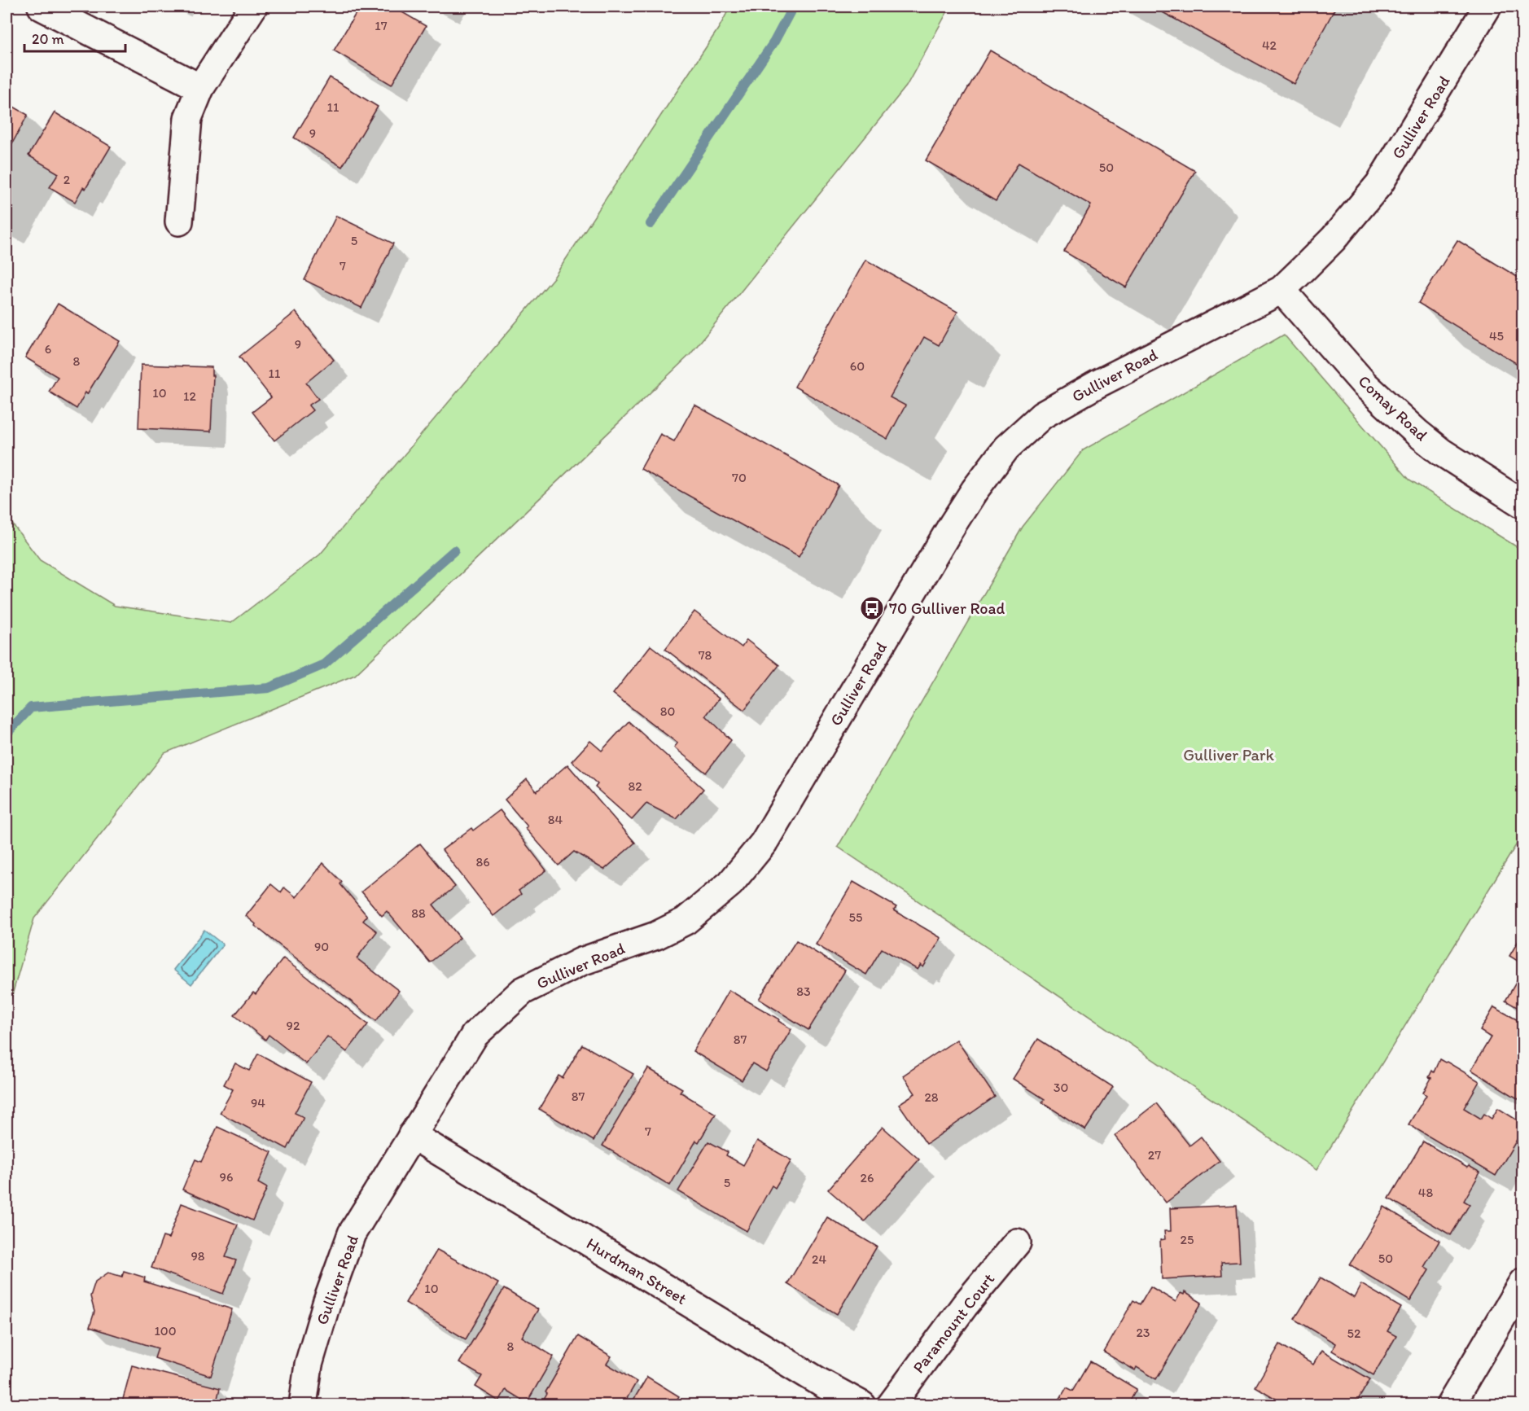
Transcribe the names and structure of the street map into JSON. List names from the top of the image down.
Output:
{
  "streets": {
    "street": [
      "Gulliver Road",
      "Comay Road",
      "Hurdman Street",
      "Paramount Court"
    ]
  },
  "crossings": [
    ["Gulliver Road", "Comay Road"],
    ["Gulliver Road", "Hurdman Street"]
  ],
  "parks": ["Gulliver Park"],
  "places": {
    "bus stop": ["70 Gulliver Road"]
  },
  "house_numbers": [
    "17",
    "42",
    "11",
    "9",
    "50",
    "2",
    "5",
    "7",
    "45",
    "9",
    "6",
    "8",
    "60",
    "11",
    "10",
    "12",
    "70",
    "78",
    "80",
    "82",
    "84",
    "86",
    "88",
    "55",
    "90",
    "83",
    "92",
    "87",
    "30",
    "87",
    "28",
    "94",
    "7",
    "27",
    "96",
    "26",
    "5",
    "48",
    "25",
    "98",
    "50",
    "24",
    "10",
    "100",
    "23",
    "52",
    "8"
  ],
  "scale_bar": "20 m"
}
